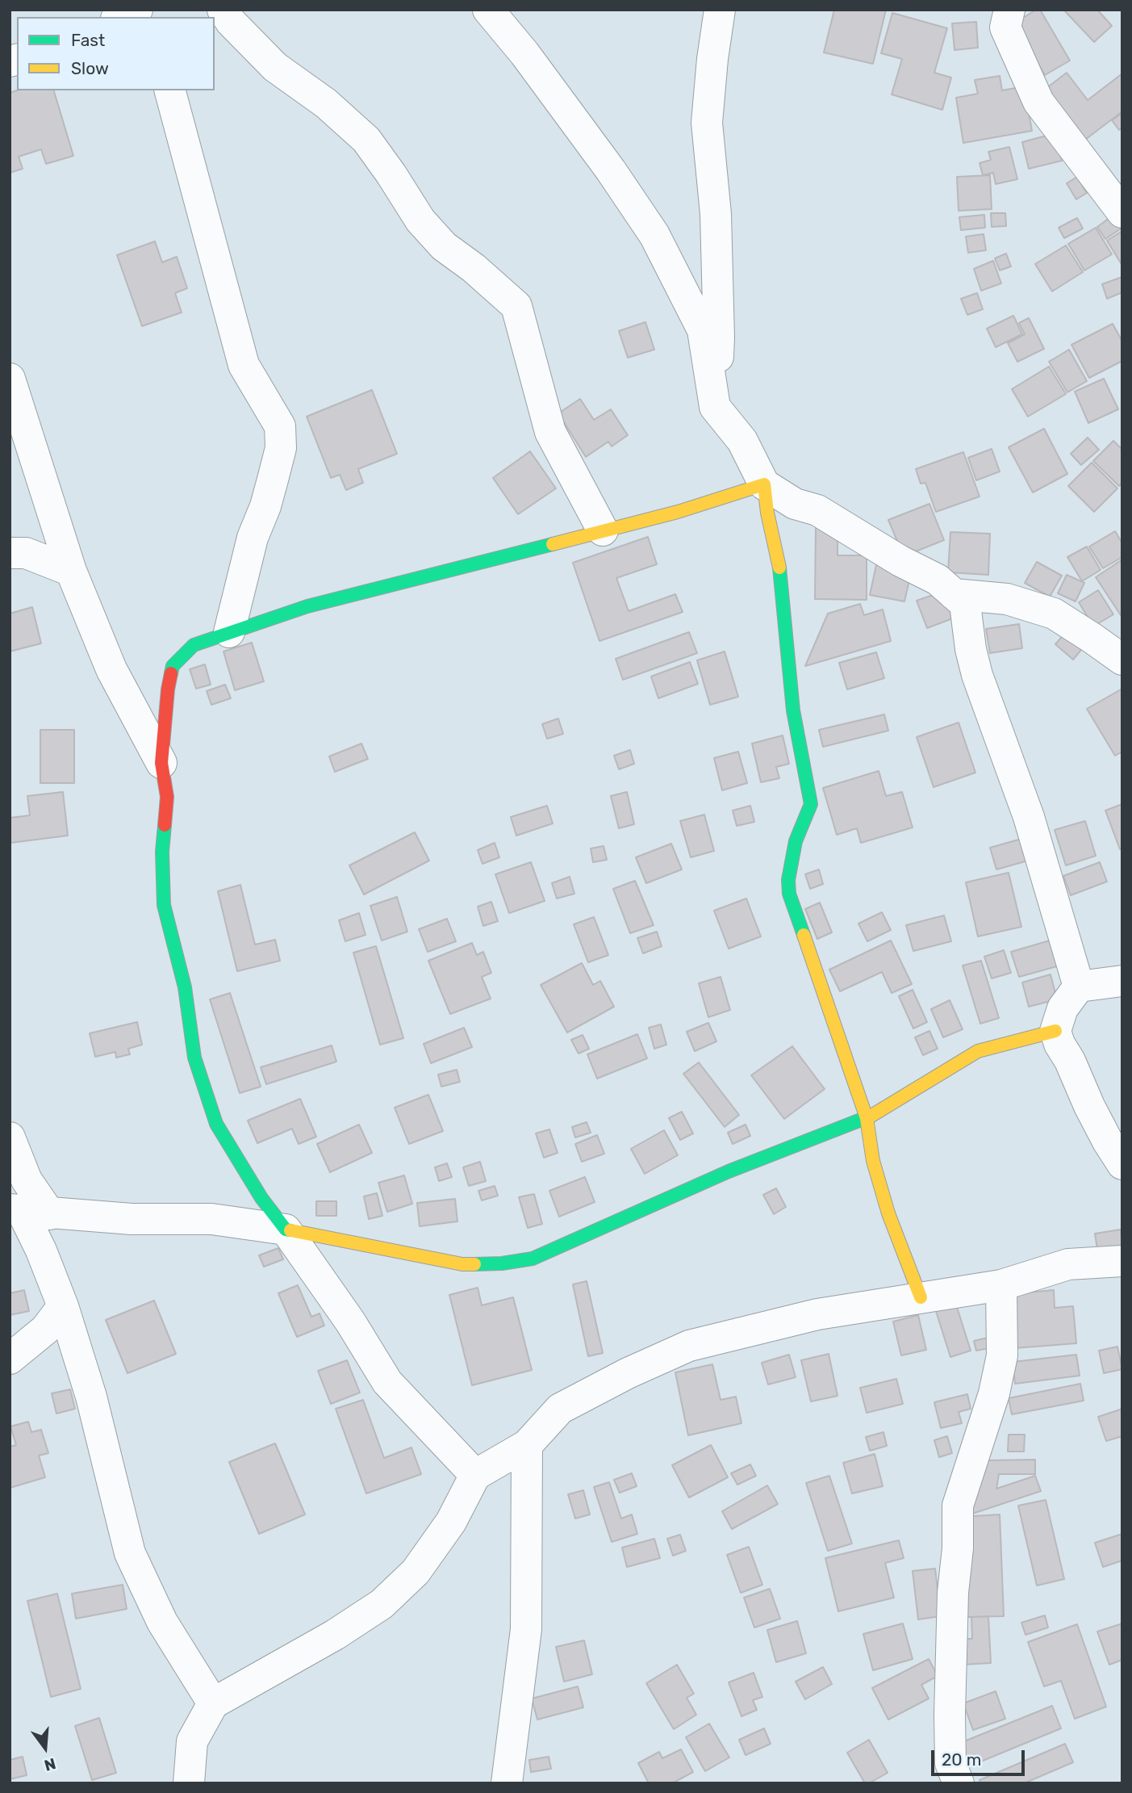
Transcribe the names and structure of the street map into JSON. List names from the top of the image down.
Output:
{
  "legend": ["Fast", "Slow"],
  "scale_bar": "20 m",
  "north": "bottom"
}
